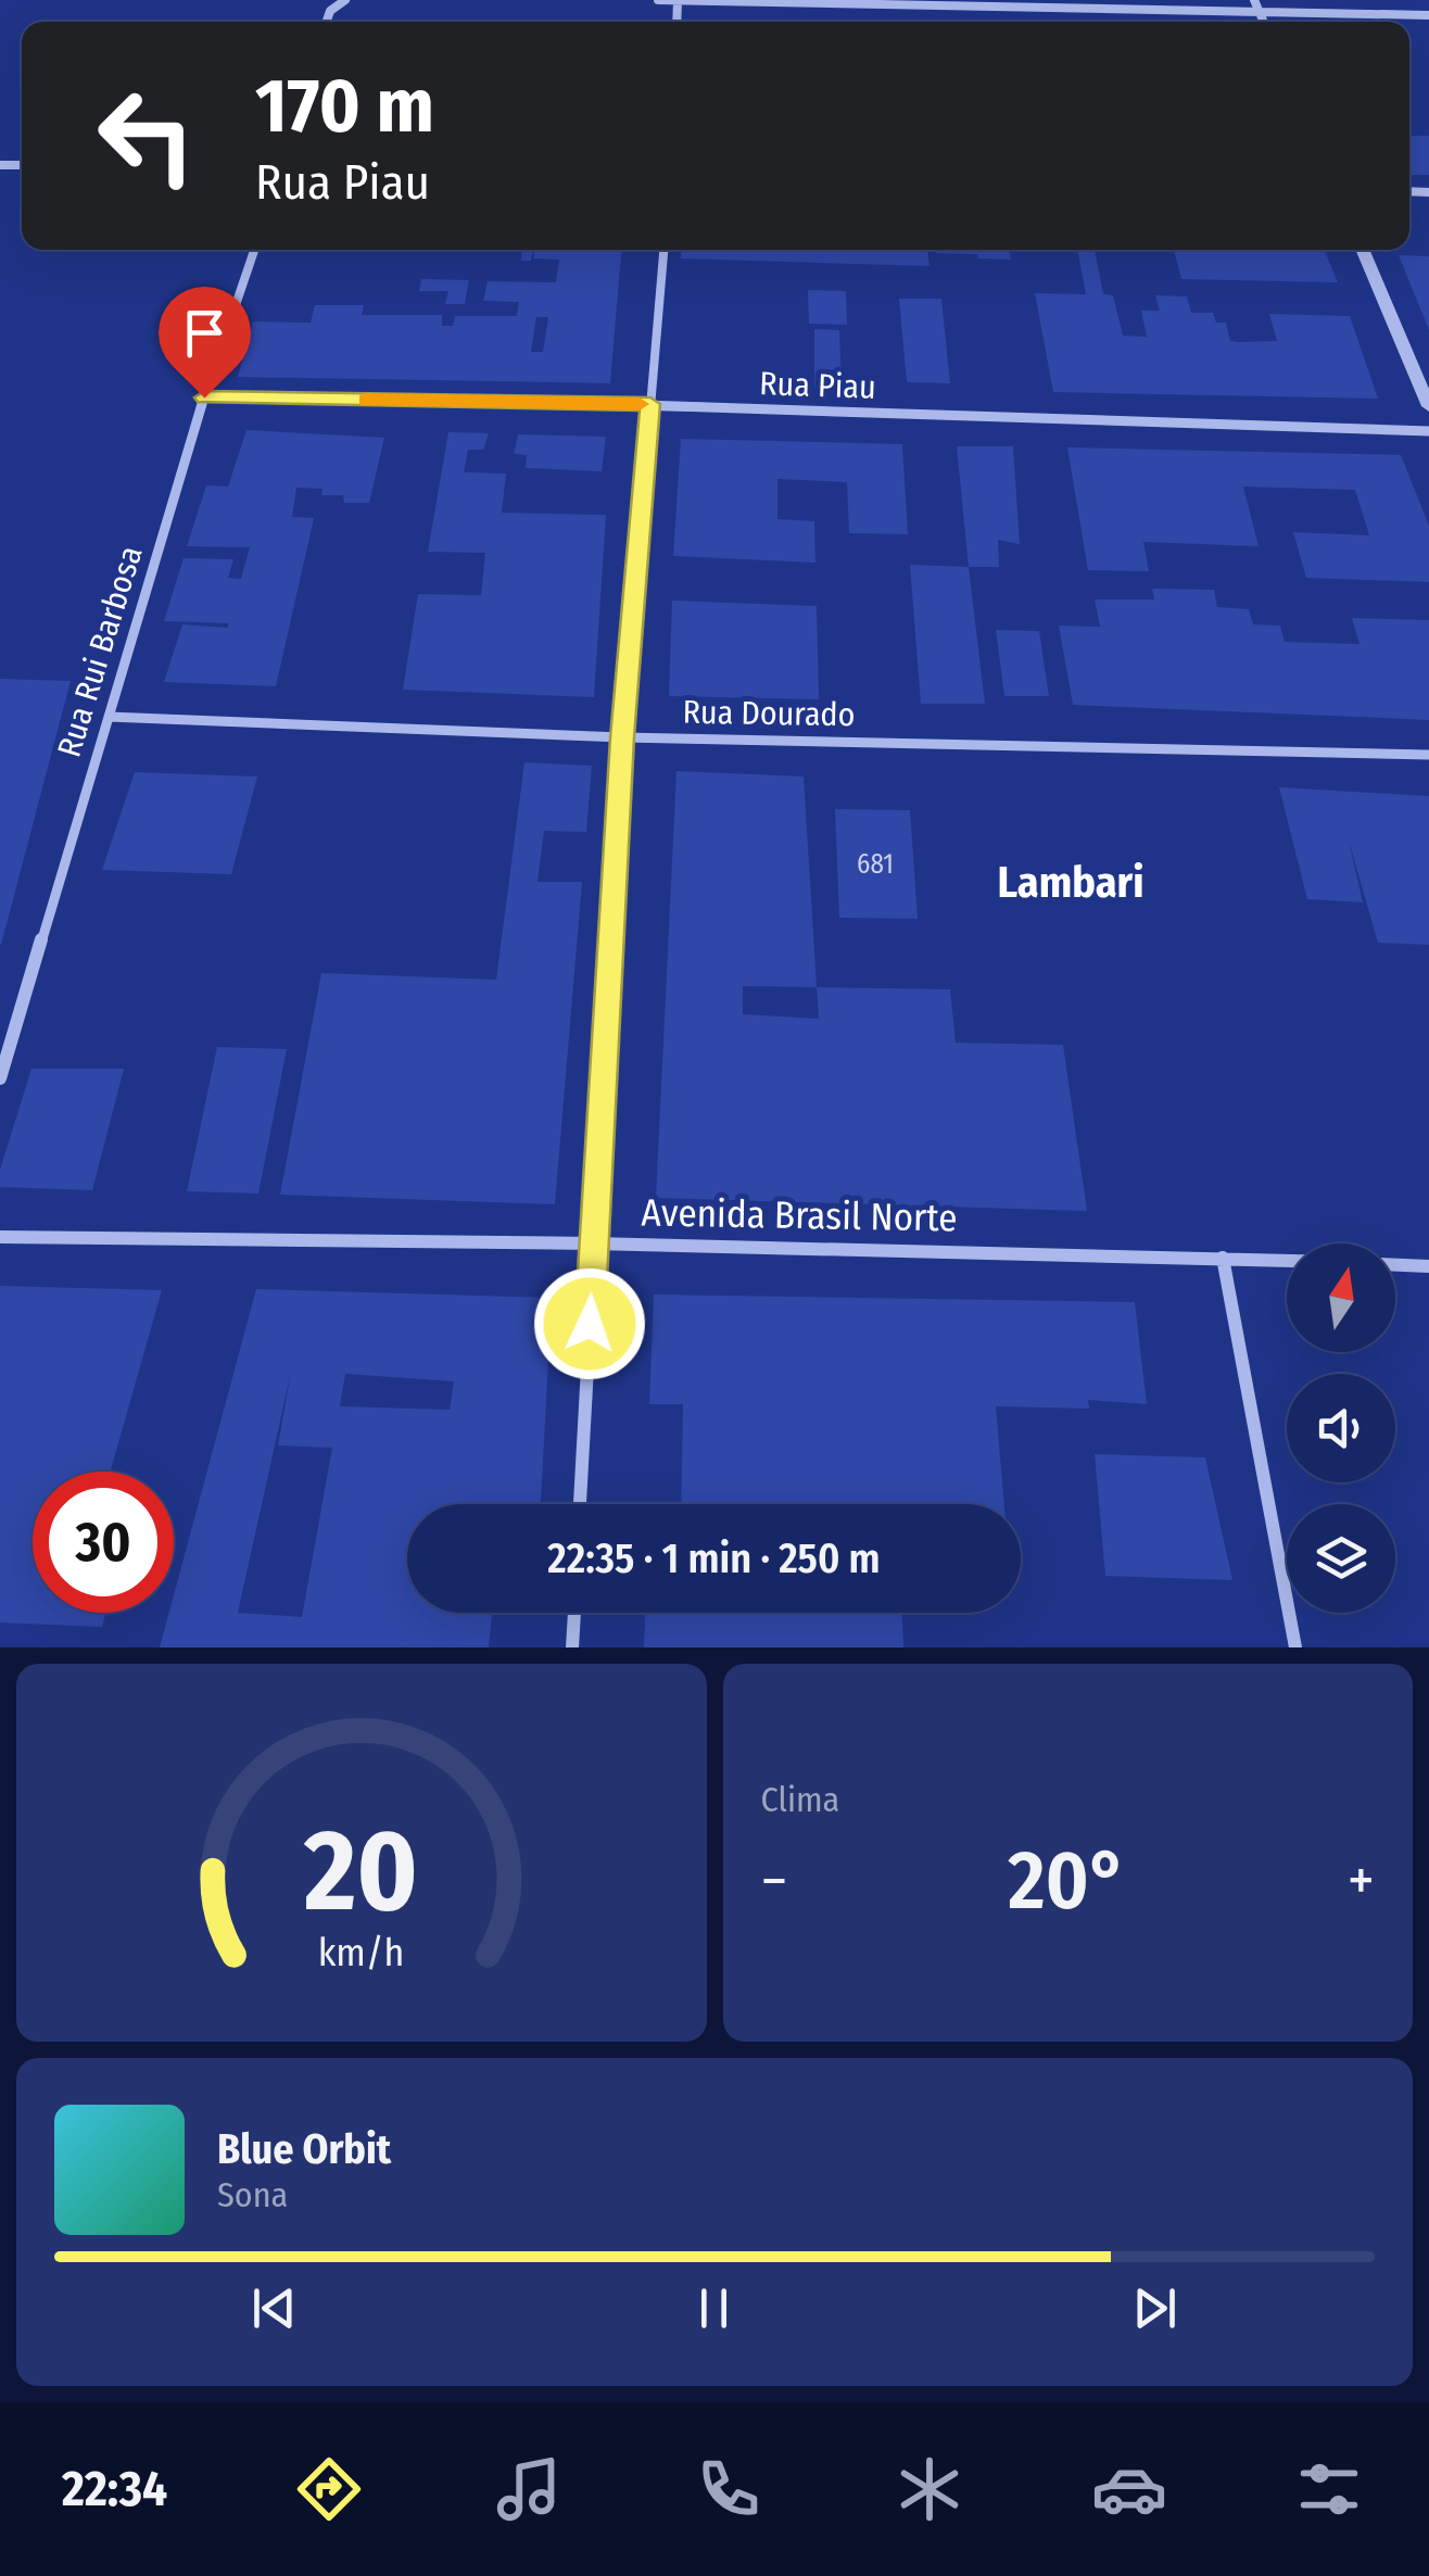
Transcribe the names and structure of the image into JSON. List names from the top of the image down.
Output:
{
  "streets": {
    "street": [
      "Rua Piau",
      "Rua Rui Barbosa",
      "Rua Dourado",
      "Avenida Brasil Norte"
    ]
  },
  "crossings": [
    ["Rua Piau", "Rua Rui Barbosa"],
    ["Rua Rui Barbosa", "Rua Dourado"]
  ],
  "districts": ["Lambari"],
  "house_numbers": ["681"],
  "north": "top",
  "page": {
    "turn": ["170 m", "Rua Piau"],
    "limit": "30",
    "trip": "22:35 · 1 min · 250 m",
    "tile": "Clima",
    "heat": ["−", "20°", "+"],
    "song": ["Blue Orbit", "Sona"],
    "tabs": "22:34",
    "gauge": ["20", "km/h"]
  }
}
